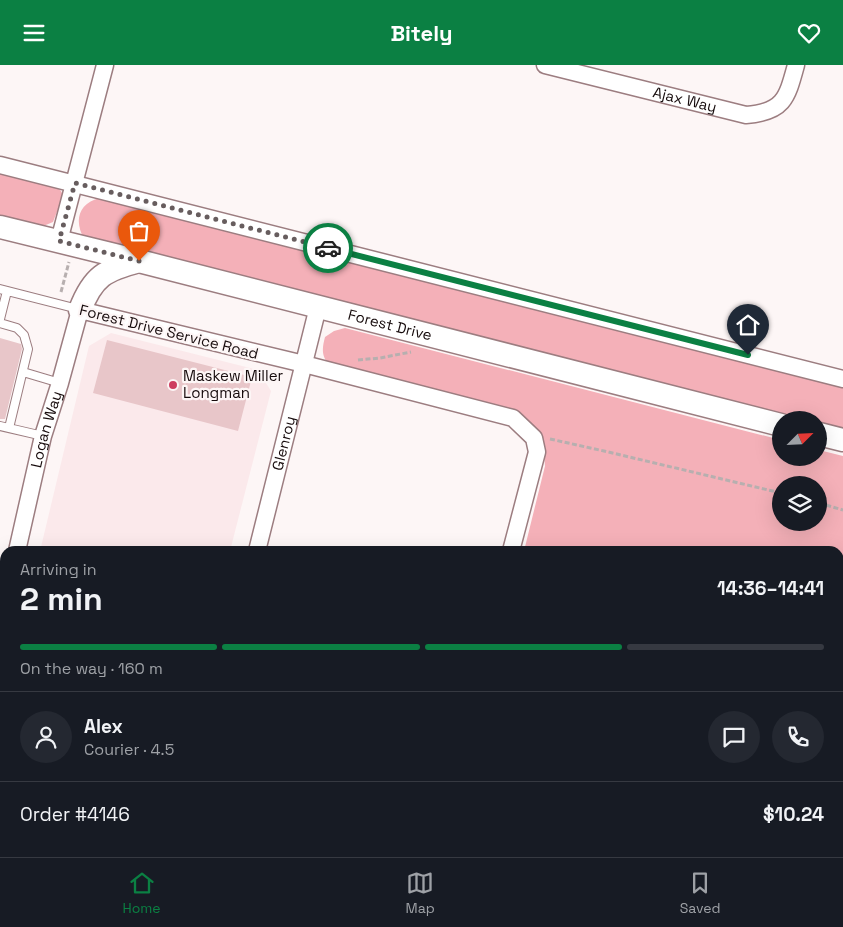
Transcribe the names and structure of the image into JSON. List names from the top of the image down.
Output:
{
  "streets": {
    "main road": ["Forest Drive"],
    "street": [
      "Ajax Way",
      "Forest Drive Service Road",
      "Logan Way",
      "Glenroy"
    ]
  },
  "crossings": [
    ["Forest Drive", "Glenroy"],
    ["Forest Drive Service Road", "Logan Way"],
    ["Forest Drive Service Road", "Glenroy"]
  ],
  "places": ["Maskew Miller Longman"],
  "north": "top right",
  "page": {
    "header": "Bitely",
    "heading": ["2 min", "Arriving in", "14:36–14:41"],
    "panel": [
      "Alex",
      "Courier · 4.5",
      "Order #4146",
      "$10.24"
    ],
    "bar": "On the way · 160 m",
    "tabs": ["Home", "Map", "Saved"]
  }
}
